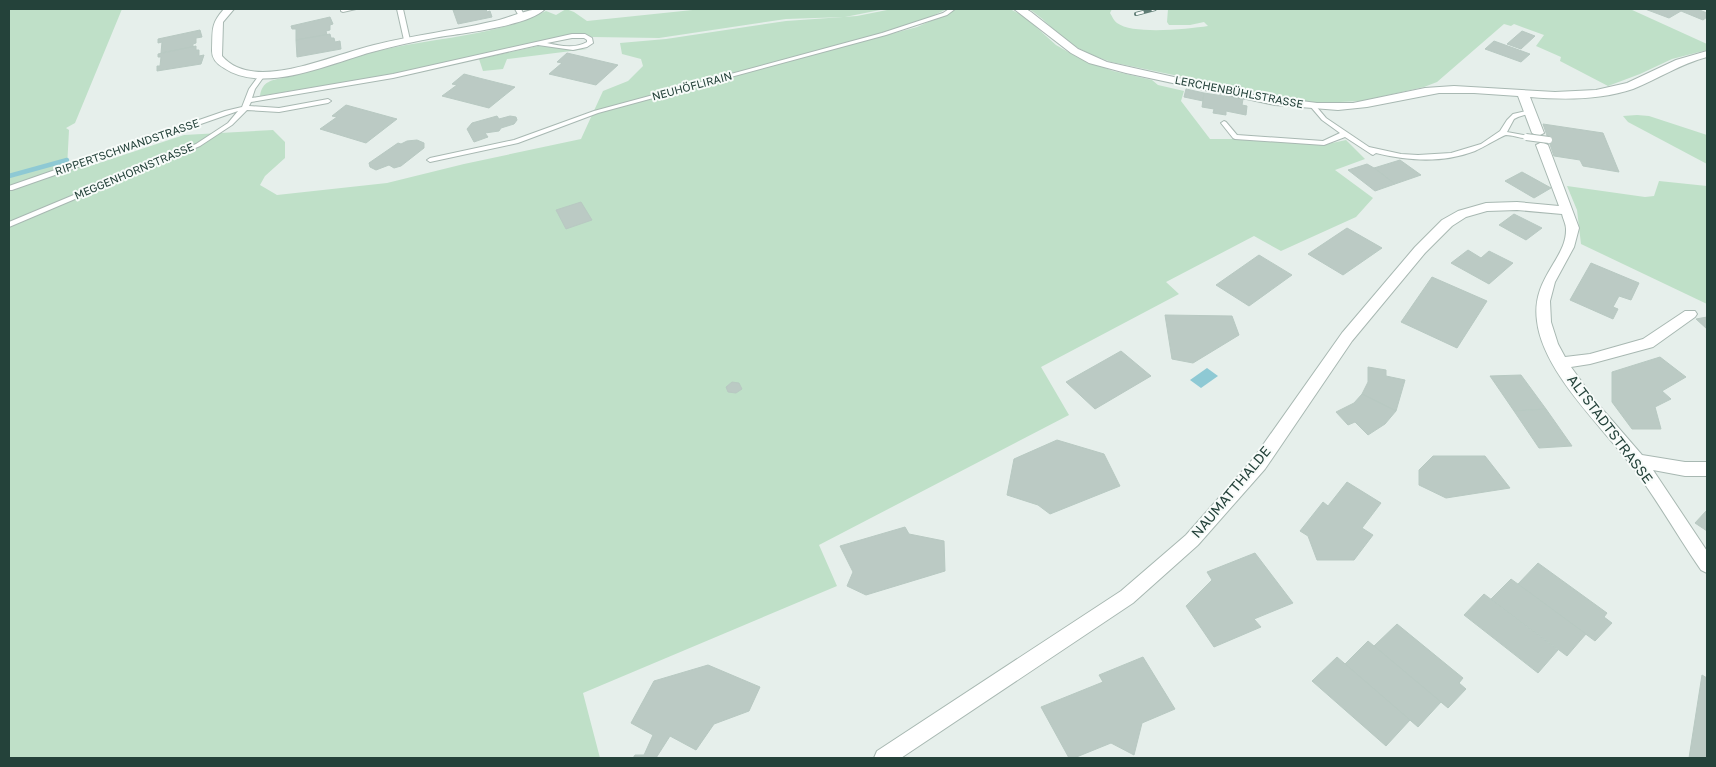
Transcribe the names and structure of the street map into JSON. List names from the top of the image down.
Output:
{
  "streets": {
    "street": ["LERCHENBÜHLSTRASSE", "ALTSTADTSTRASSE", "NAUMATTHALDE"],
    "lane": ["NEUHÖFLIRAIN", "RIPPERTSCHWANDSTRASSE", "MEGGENHORNSTRASSE"]
  },
  "crossings": [
    ["LERCHENBÜHLSTRASSE", "ALTSTADTSTRASSE"],
    ["RIPPERTSCHWANDSTRASSE", "MEGGENHORNSTRASSE"],
    ["ALTSTADTSTRASSE", "NAUMATTHALDE"]
  ]
}
